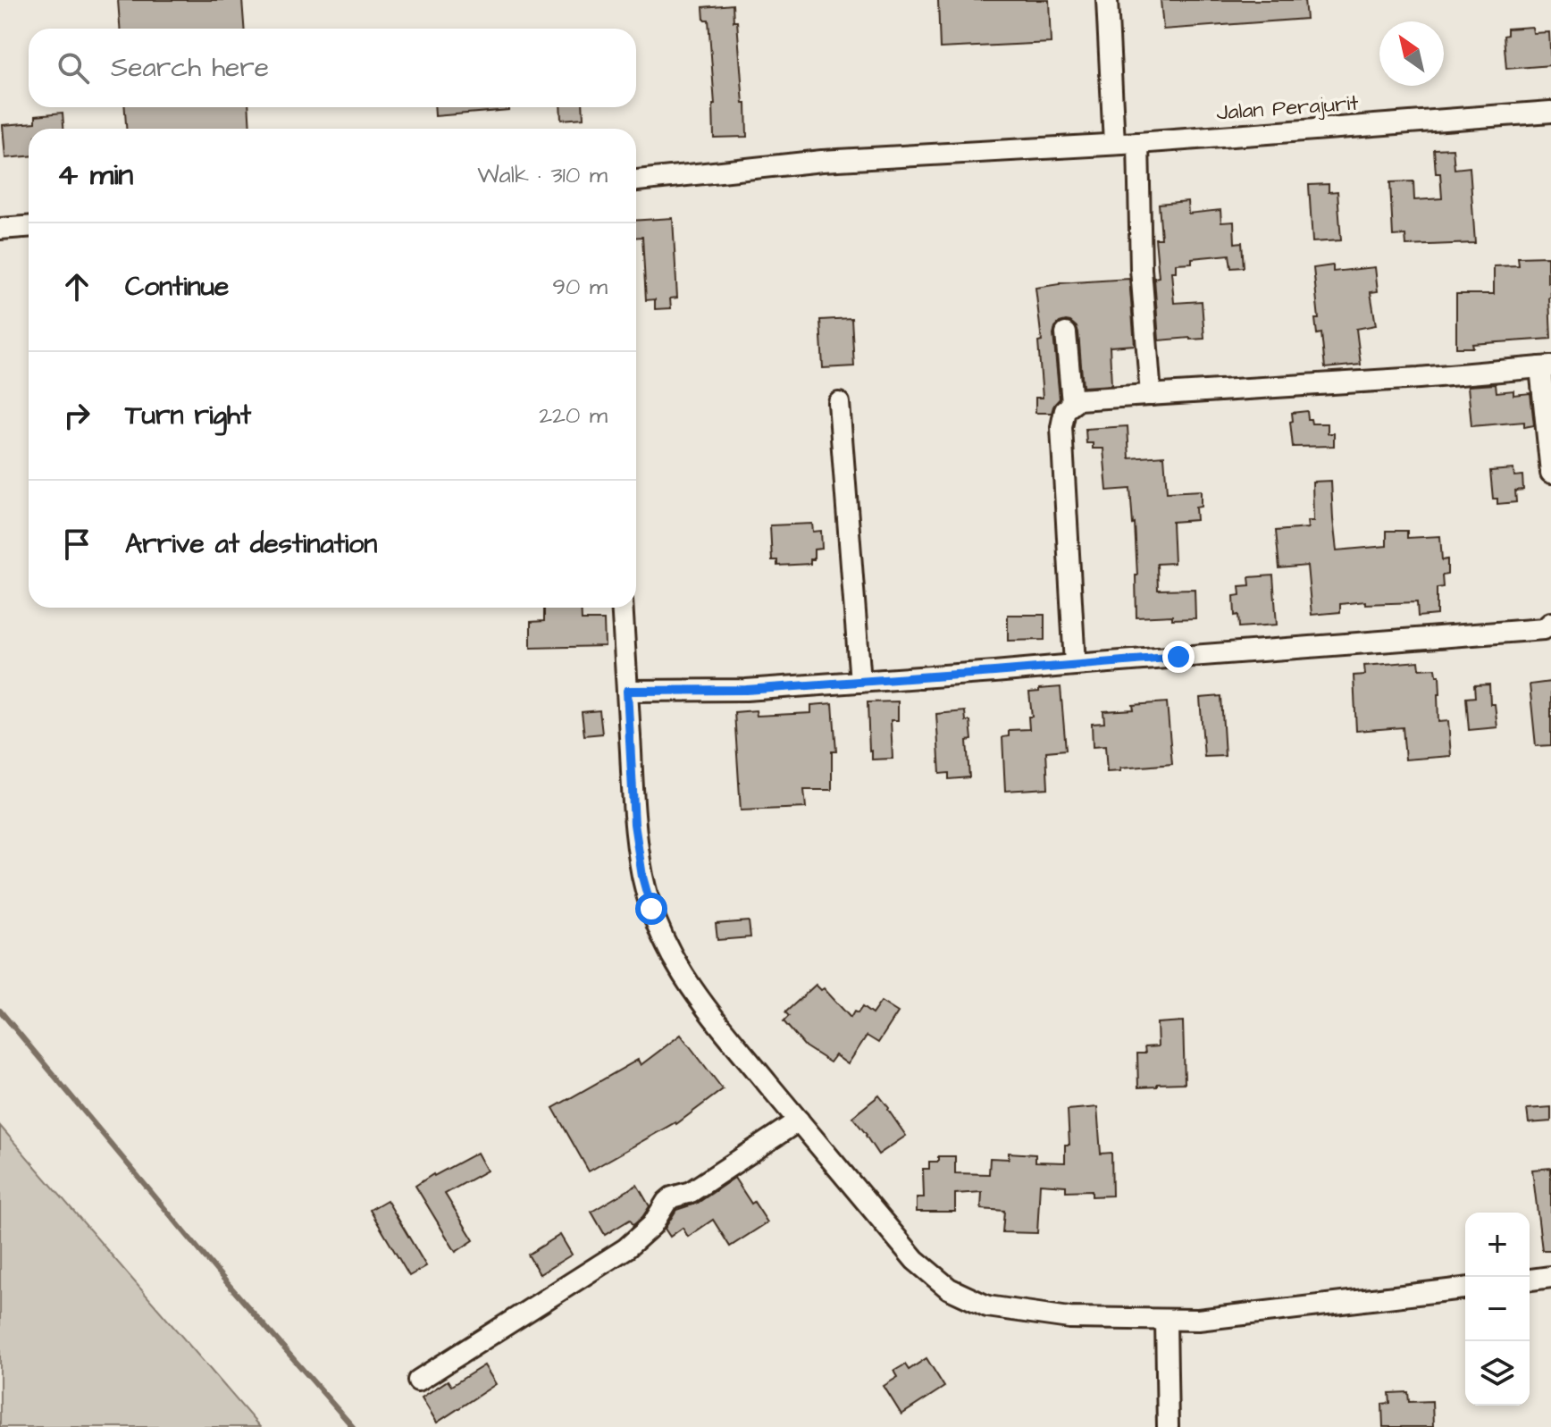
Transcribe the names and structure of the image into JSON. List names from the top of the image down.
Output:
{
  "streets": {
    "street": ["Jalan Perajurit"]
  },
  "north": "top left",
  "page": {
    "search": "Search here",
    "heading": ["4 min", "Walk · 310 m"],
    "list": [
      ["Continue", "90 m"],
      ["Turn right", "220 m"],
      "Arrive at destination"
    ],
    "map_buttons": ["+", "−"]
  }
}
